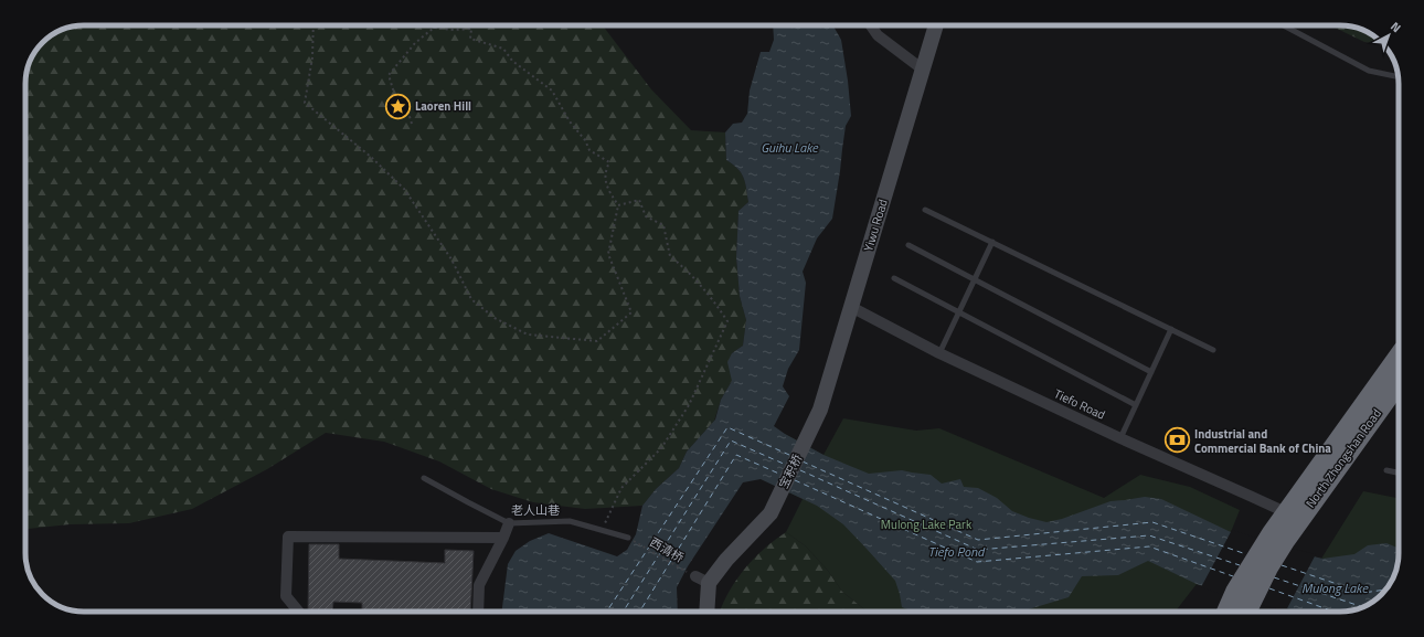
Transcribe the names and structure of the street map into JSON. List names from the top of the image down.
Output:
{
  "streets": {
    "highway": ["North Zhongshan Road"],
    "main road": ["Yiwu Road", "宝积桥"],
    "street": ["Tiefo Road"],
    "lane": ["老人山巷"],
    "path": ["西清桥"]
  },
  "crossings": [
    ["Yiwu Road", "Tiefo Road"],
    ["Yiwu Road", "宝积桥"],
    ["Tiefo Road", "North Zhongshan Road"],
    ["宝积桥", "西清桥"],
    ["老人山巷", "西清桥"]
  ],
  "water": ["Guihu Lake", "Tiefo Pond", "Mulong Lake"],
  "parks": ["Mulong Lake Park"],
  "places": {
    "place": ["Laoren Hill"],
    "bank": ["Industrial and Commercial Bank of China"]
  },
  "north": "top right"
}
